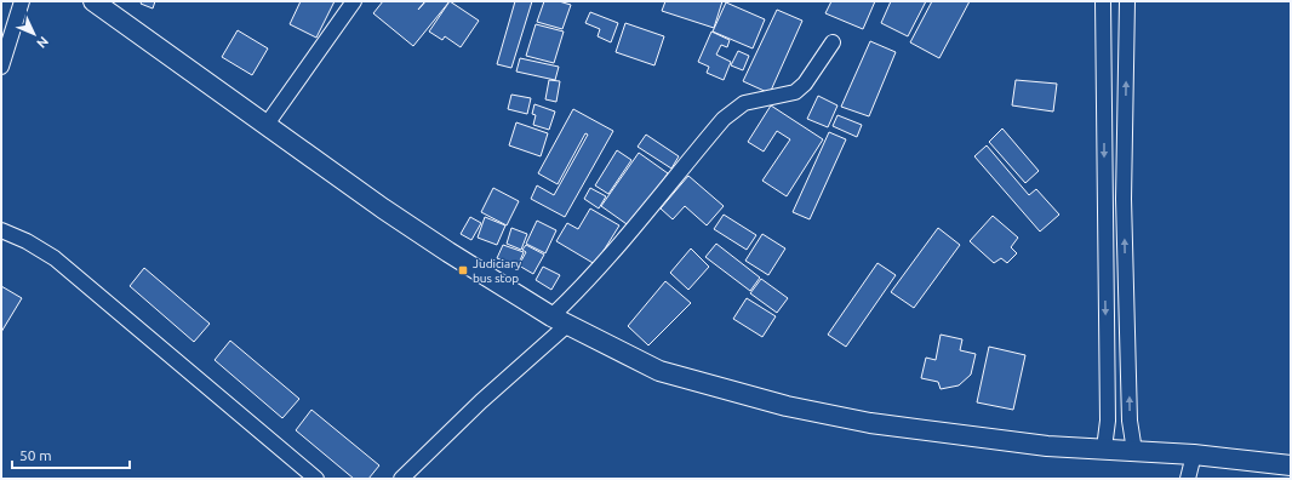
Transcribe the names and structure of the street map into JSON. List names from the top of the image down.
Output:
{
  "places": {
    "transit": ["Judiciary bus stop"]
  },
  "scale_bar": "50 m",
  "north": "bottom right"
}
